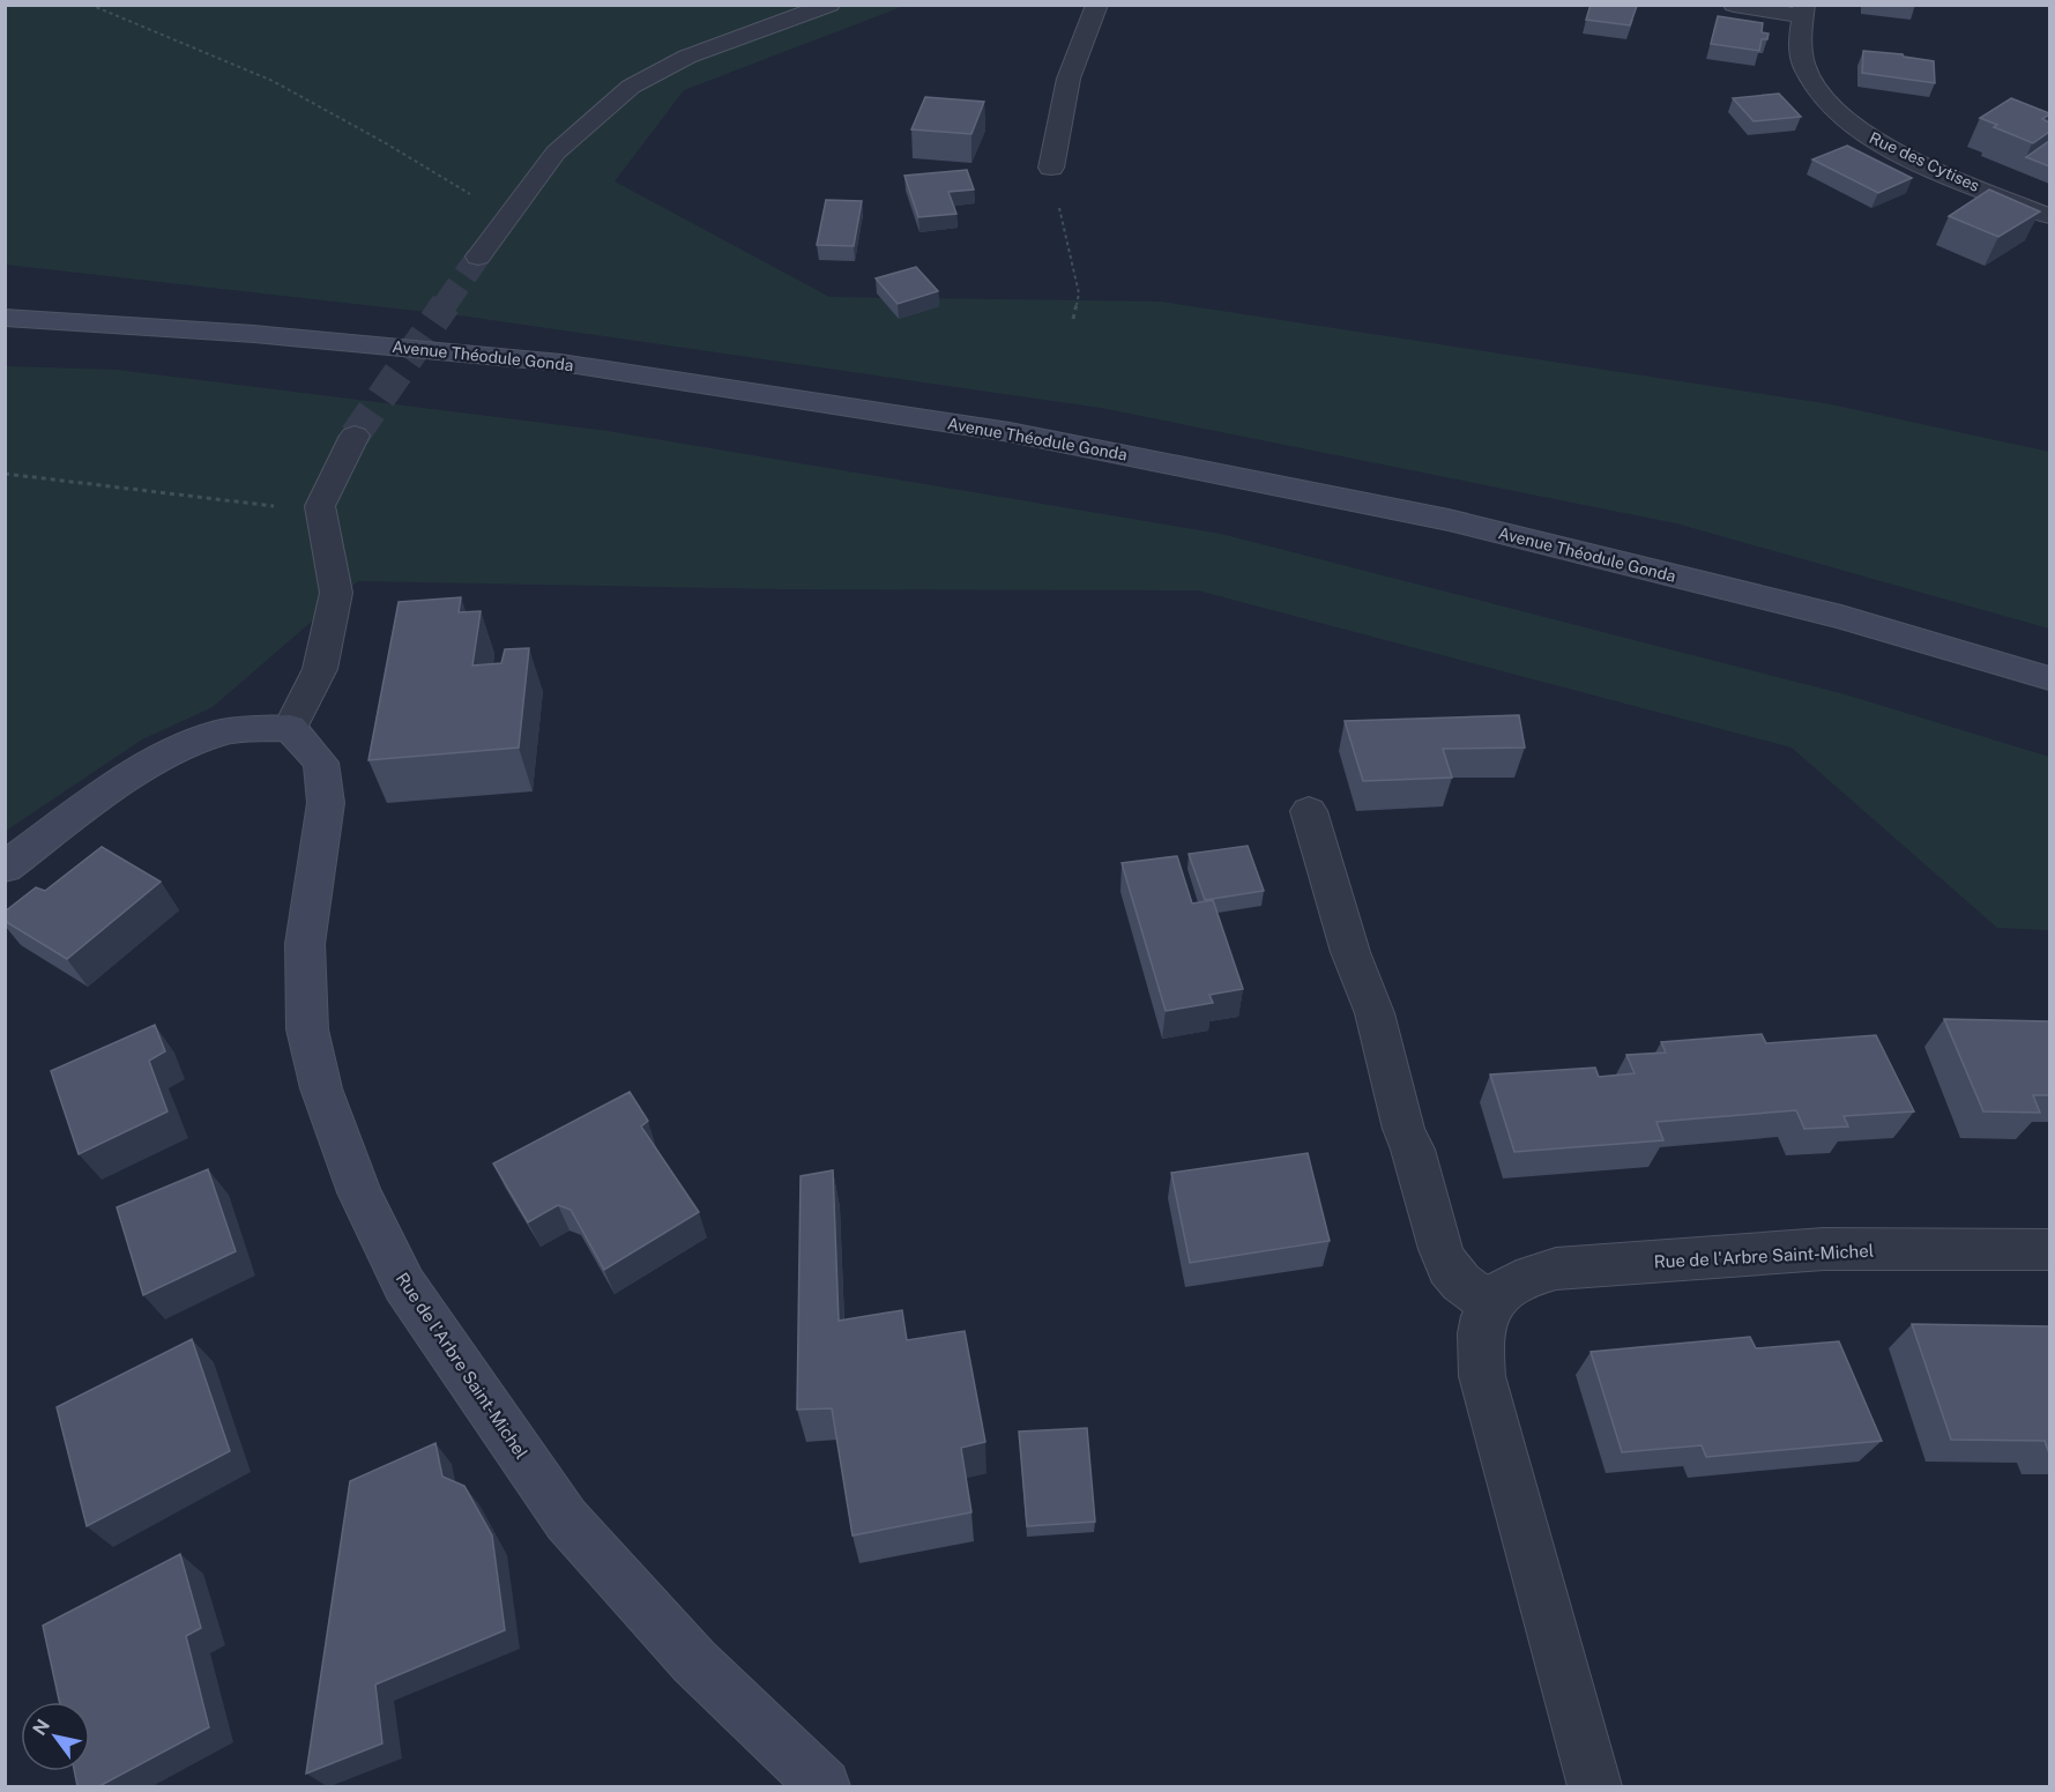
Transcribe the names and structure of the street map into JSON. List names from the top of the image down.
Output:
{
  "streets": {
    "main road": ["Avenue Théodule Gonda", "Rue de l'Arbre Saint-Michel"],
    "street": ["Rue des Cytises"]
  },
  "north": "top left"
}
